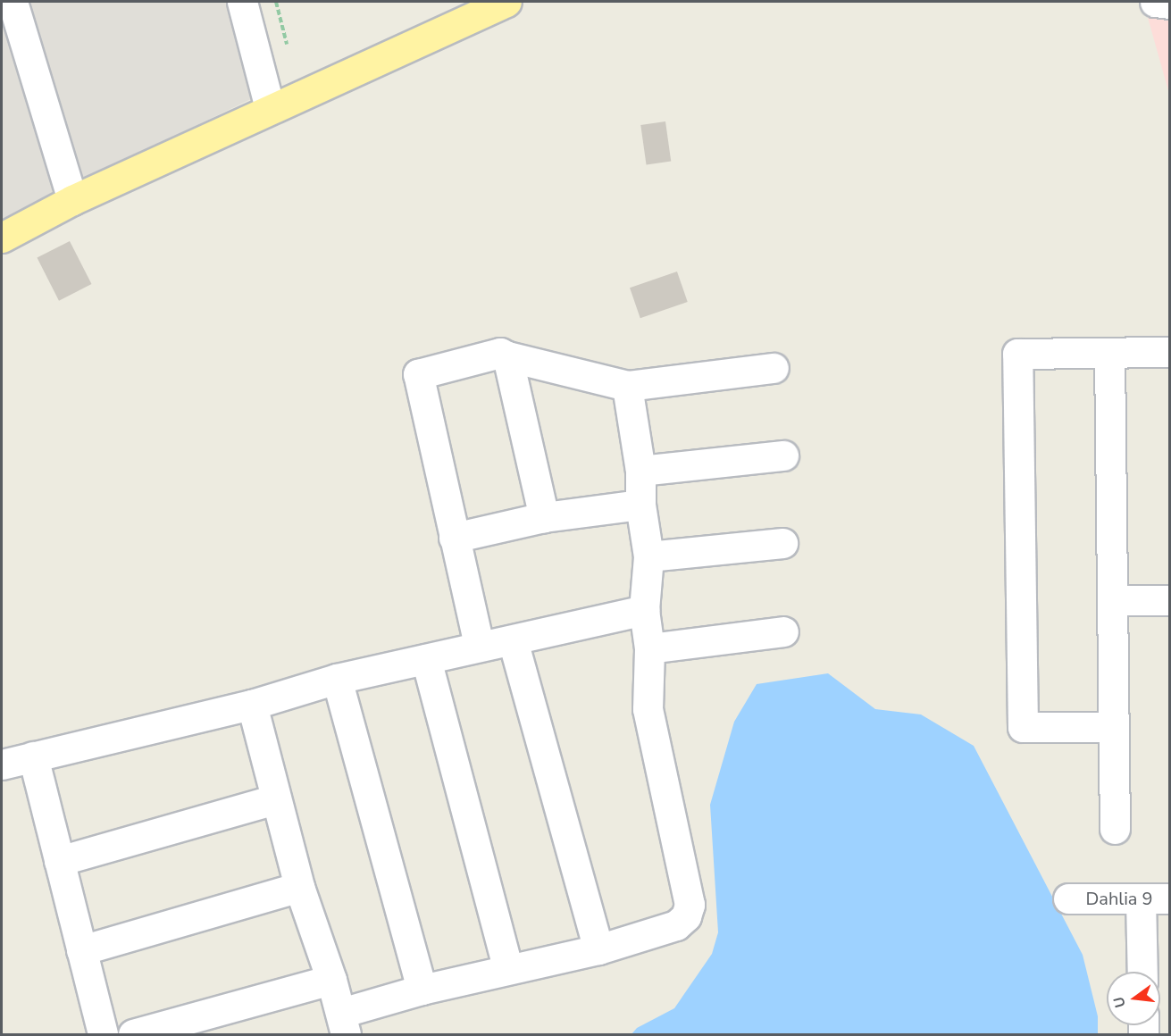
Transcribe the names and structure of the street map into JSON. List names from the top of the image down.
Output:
{
  "streets": {
    "street": ["Dahlia 9"]
  },
  "north": "left"
}
